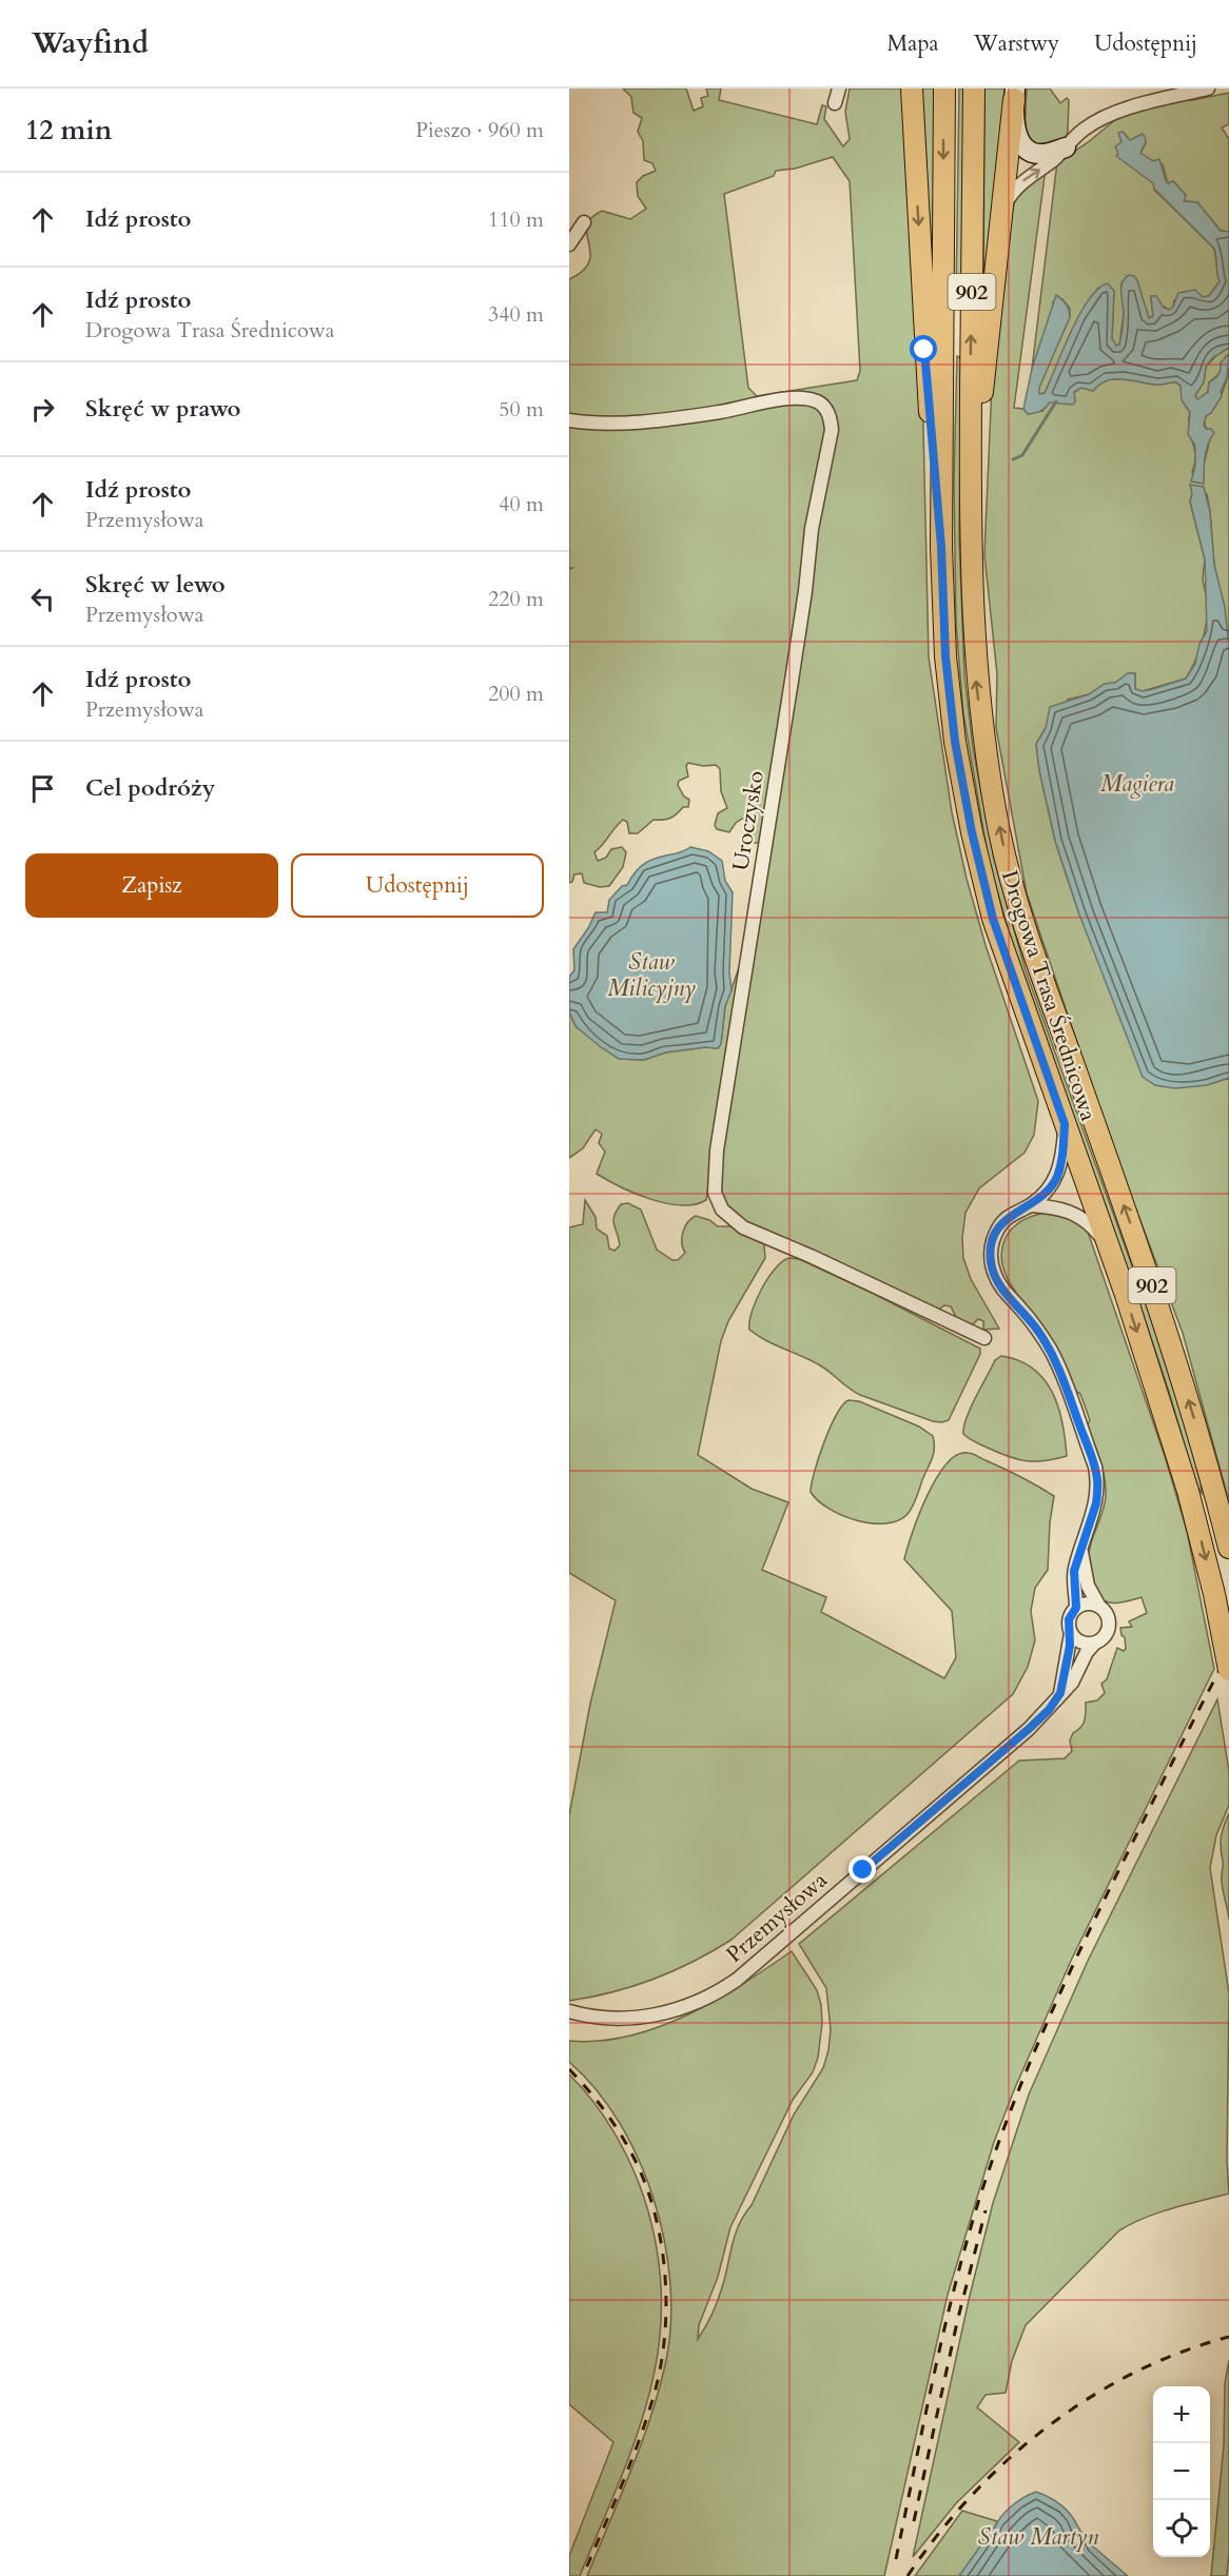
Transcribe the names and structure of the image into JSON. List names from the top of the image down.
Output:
{
  "streets": {
    "main road": ["902", "Drogowa Trasa Średnicowa"],
    "street": ["Uroczysko", "Przemysłowa"]
  },
  "water": ["Magiera", "Staw Milicyjny", "Staw Martyn"],
  "page": {
    "header": "Wayfind",
    "nav": ["Mapa", "Warstwy", "Udostępnij"],
    "heading": ["12 min", "Pieszo · 960 m"],
    "list": [
      ["Idź prosto", "110 m"],
      ["Idź prosto", "Drogowa Trasa Średnicowa", "340 m"],
      ["Skręć w prawo", "50 m"],
      ["Idź prosto", "Przemysłowa", "40 m"],
      ["Skręć w lewo", "Przemysłowa", "220 m"],
      ["Idź prosto", "Przemysłowa", "200 m"],
      "Cel podróży"
    ],
    "buttons": ["Zapisz", "Udostępnij"],
    "map_buttons": ["+", "−"]
  }
}
